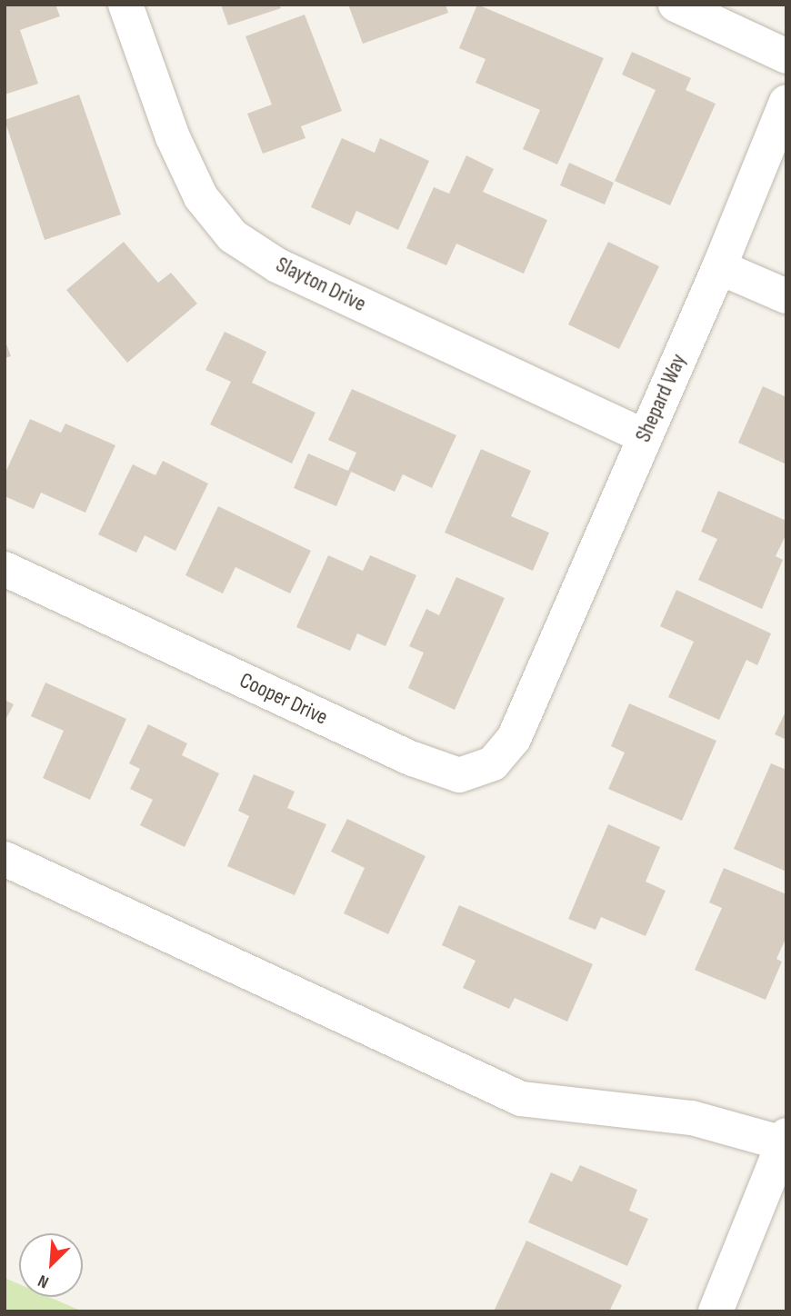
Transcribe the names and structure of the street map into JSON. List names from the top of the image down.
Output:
{
  "streets": {
    "street": ["Slayton Drive", "Shepard Way", "Cooper Drive"]
  },
  "crossings": [
    ["Slayton Drive", "Shepard Way"],
    ["Shepard Way", "Cooper Drive"]
  ],
  "north": "bottom left"
}
